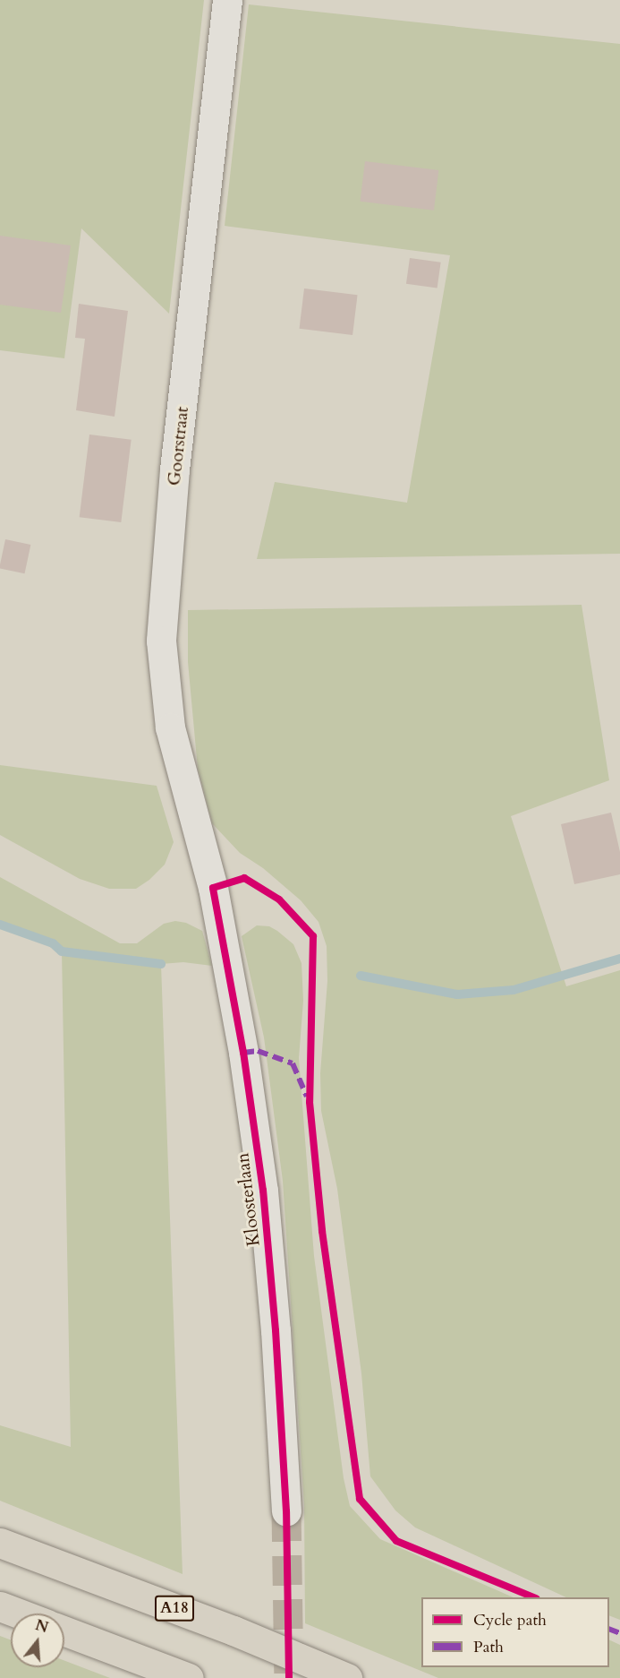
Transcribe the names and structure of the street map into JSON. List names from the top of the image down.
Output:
{
  "streets": {
    "highway": ["A18"],
    "street": ["Goorstraat", "Kloosterlaan"]
  },
  "crossings": [
    ["Goorstraat", "Kloosterlaan"]
  ],
  "legend": ["Cycle path", "Path"],
  "north": "top"
}
